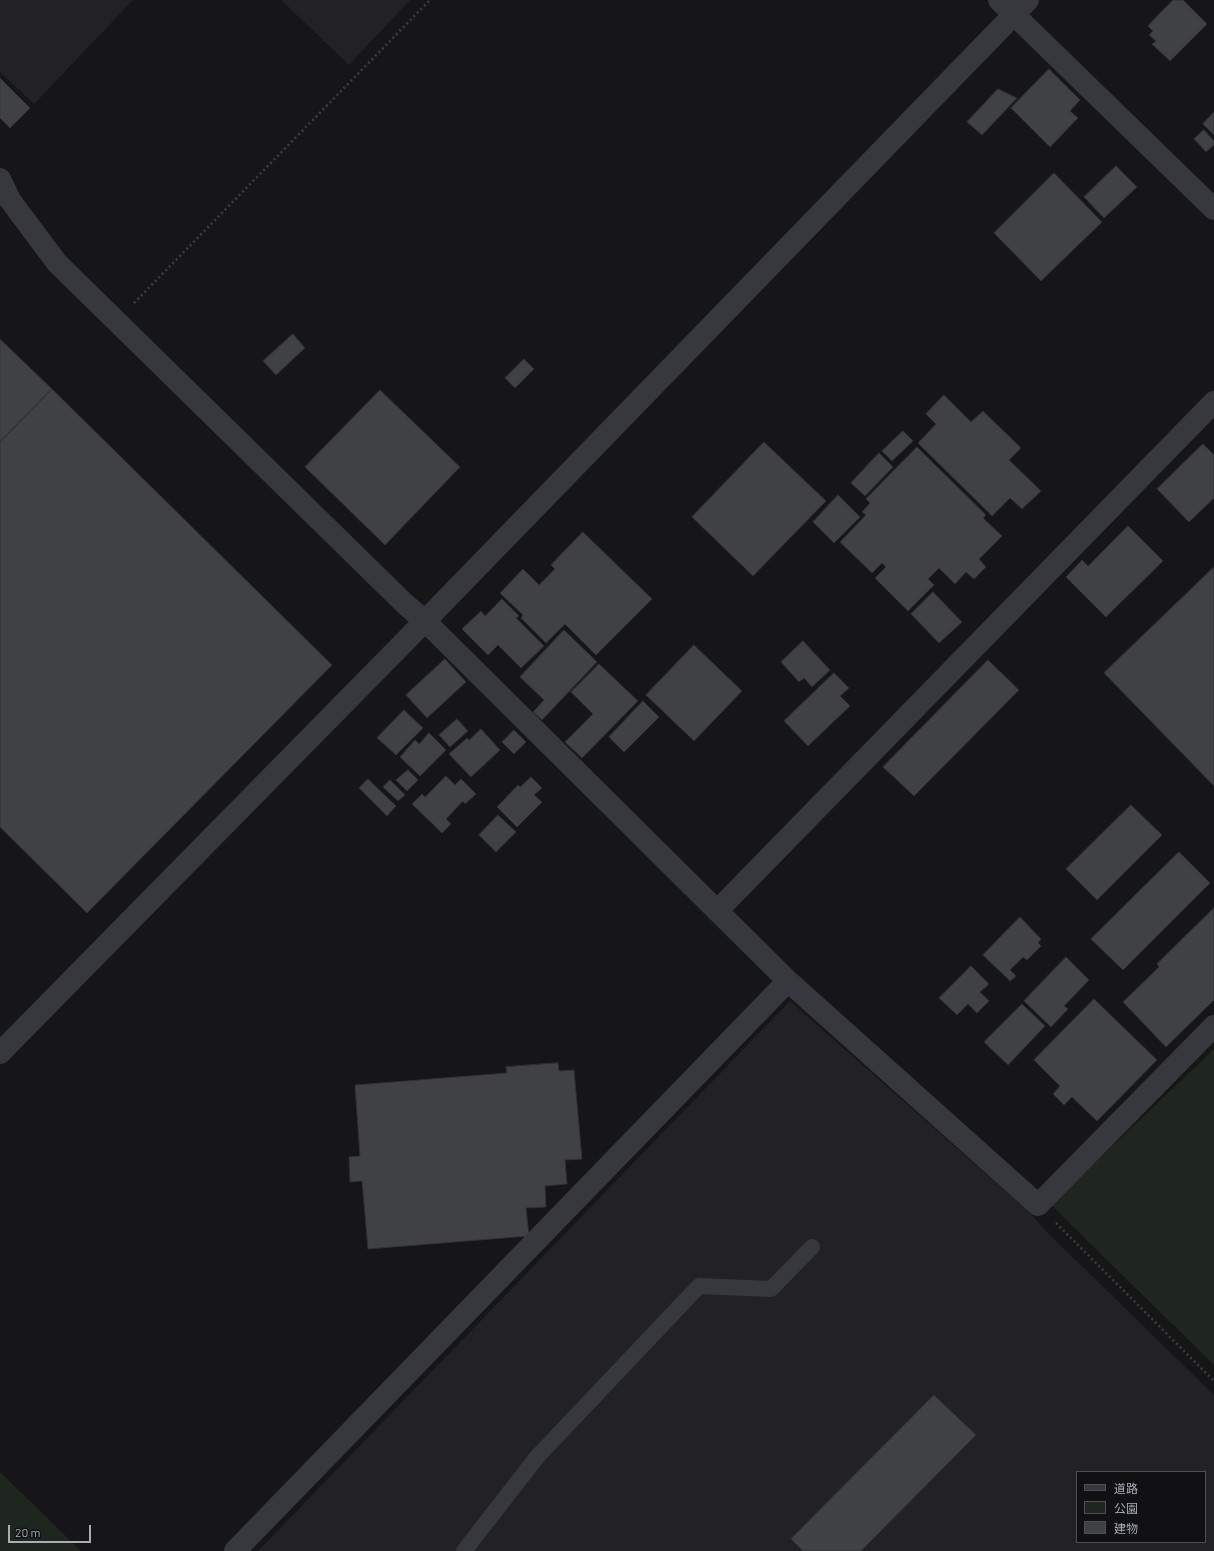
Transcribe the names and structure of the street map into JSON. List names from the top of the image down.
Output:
{
  "legend": ["道路", "公園", "建物"],
  "scale_bar": "20 m"
}
